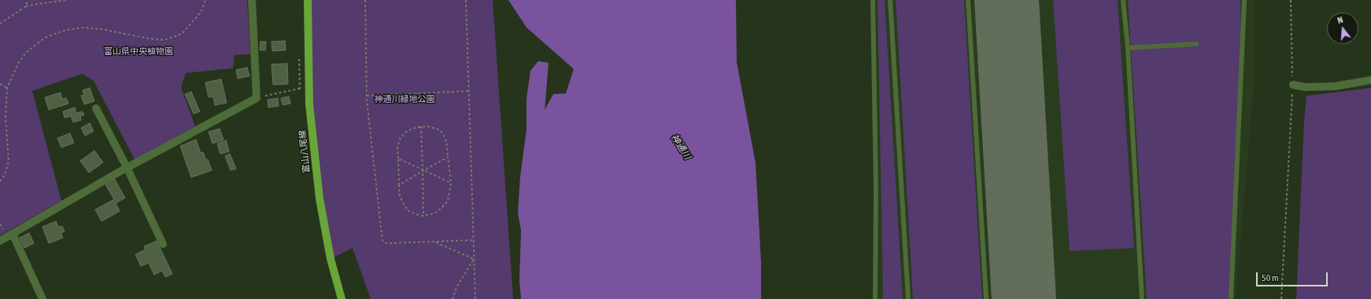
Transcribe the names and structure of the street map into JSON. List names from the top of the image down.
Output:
{
  "streets": {
    "main road": ["富山八尾線"]
  },
  "water": ["神通川"],
  "parks": ["富山県中央植物園", "神通川緑地公園"],
  "scale_bar": "50 m",
  "north": "top"
}
